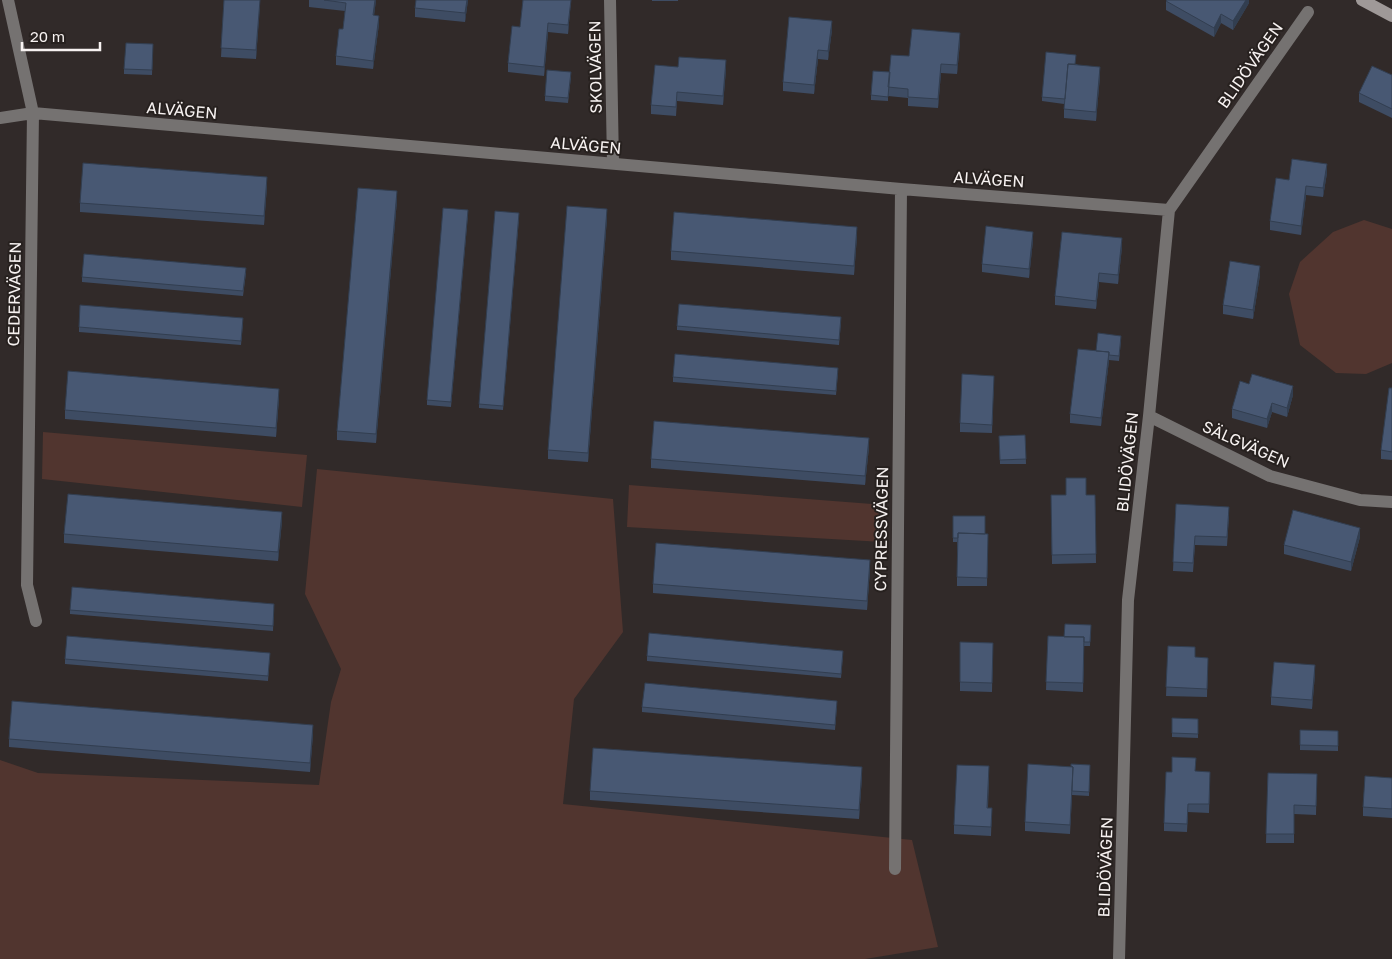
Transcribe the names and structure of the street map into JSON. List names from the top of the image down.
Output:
{
  "streets": {
    "street": [
      "BLIDÖVÄGEN",
      "SKOLVÄGEN",
      "ALVÄGEN",
      "CEDERVÄGEN",
      "SÄLGVÄGEN",
      "CYPRESSVÄGEN"
    ]
  },
  "crossings": [
    ["BLIDÖVÄGEN", "ALVÄGEN"],
    ["BLIDÖVÄGEN", "SÄLGVÄGEN"],
    ["SKOLVÄGEN", "ALVÄGEN"],
    ["ALVÄGEN", "CEDERVÄGEN"],
    ["ALVÄGEN", "CYPRESSVÄGEN"]
  ],
  "scale_bar": "20 m"
}
